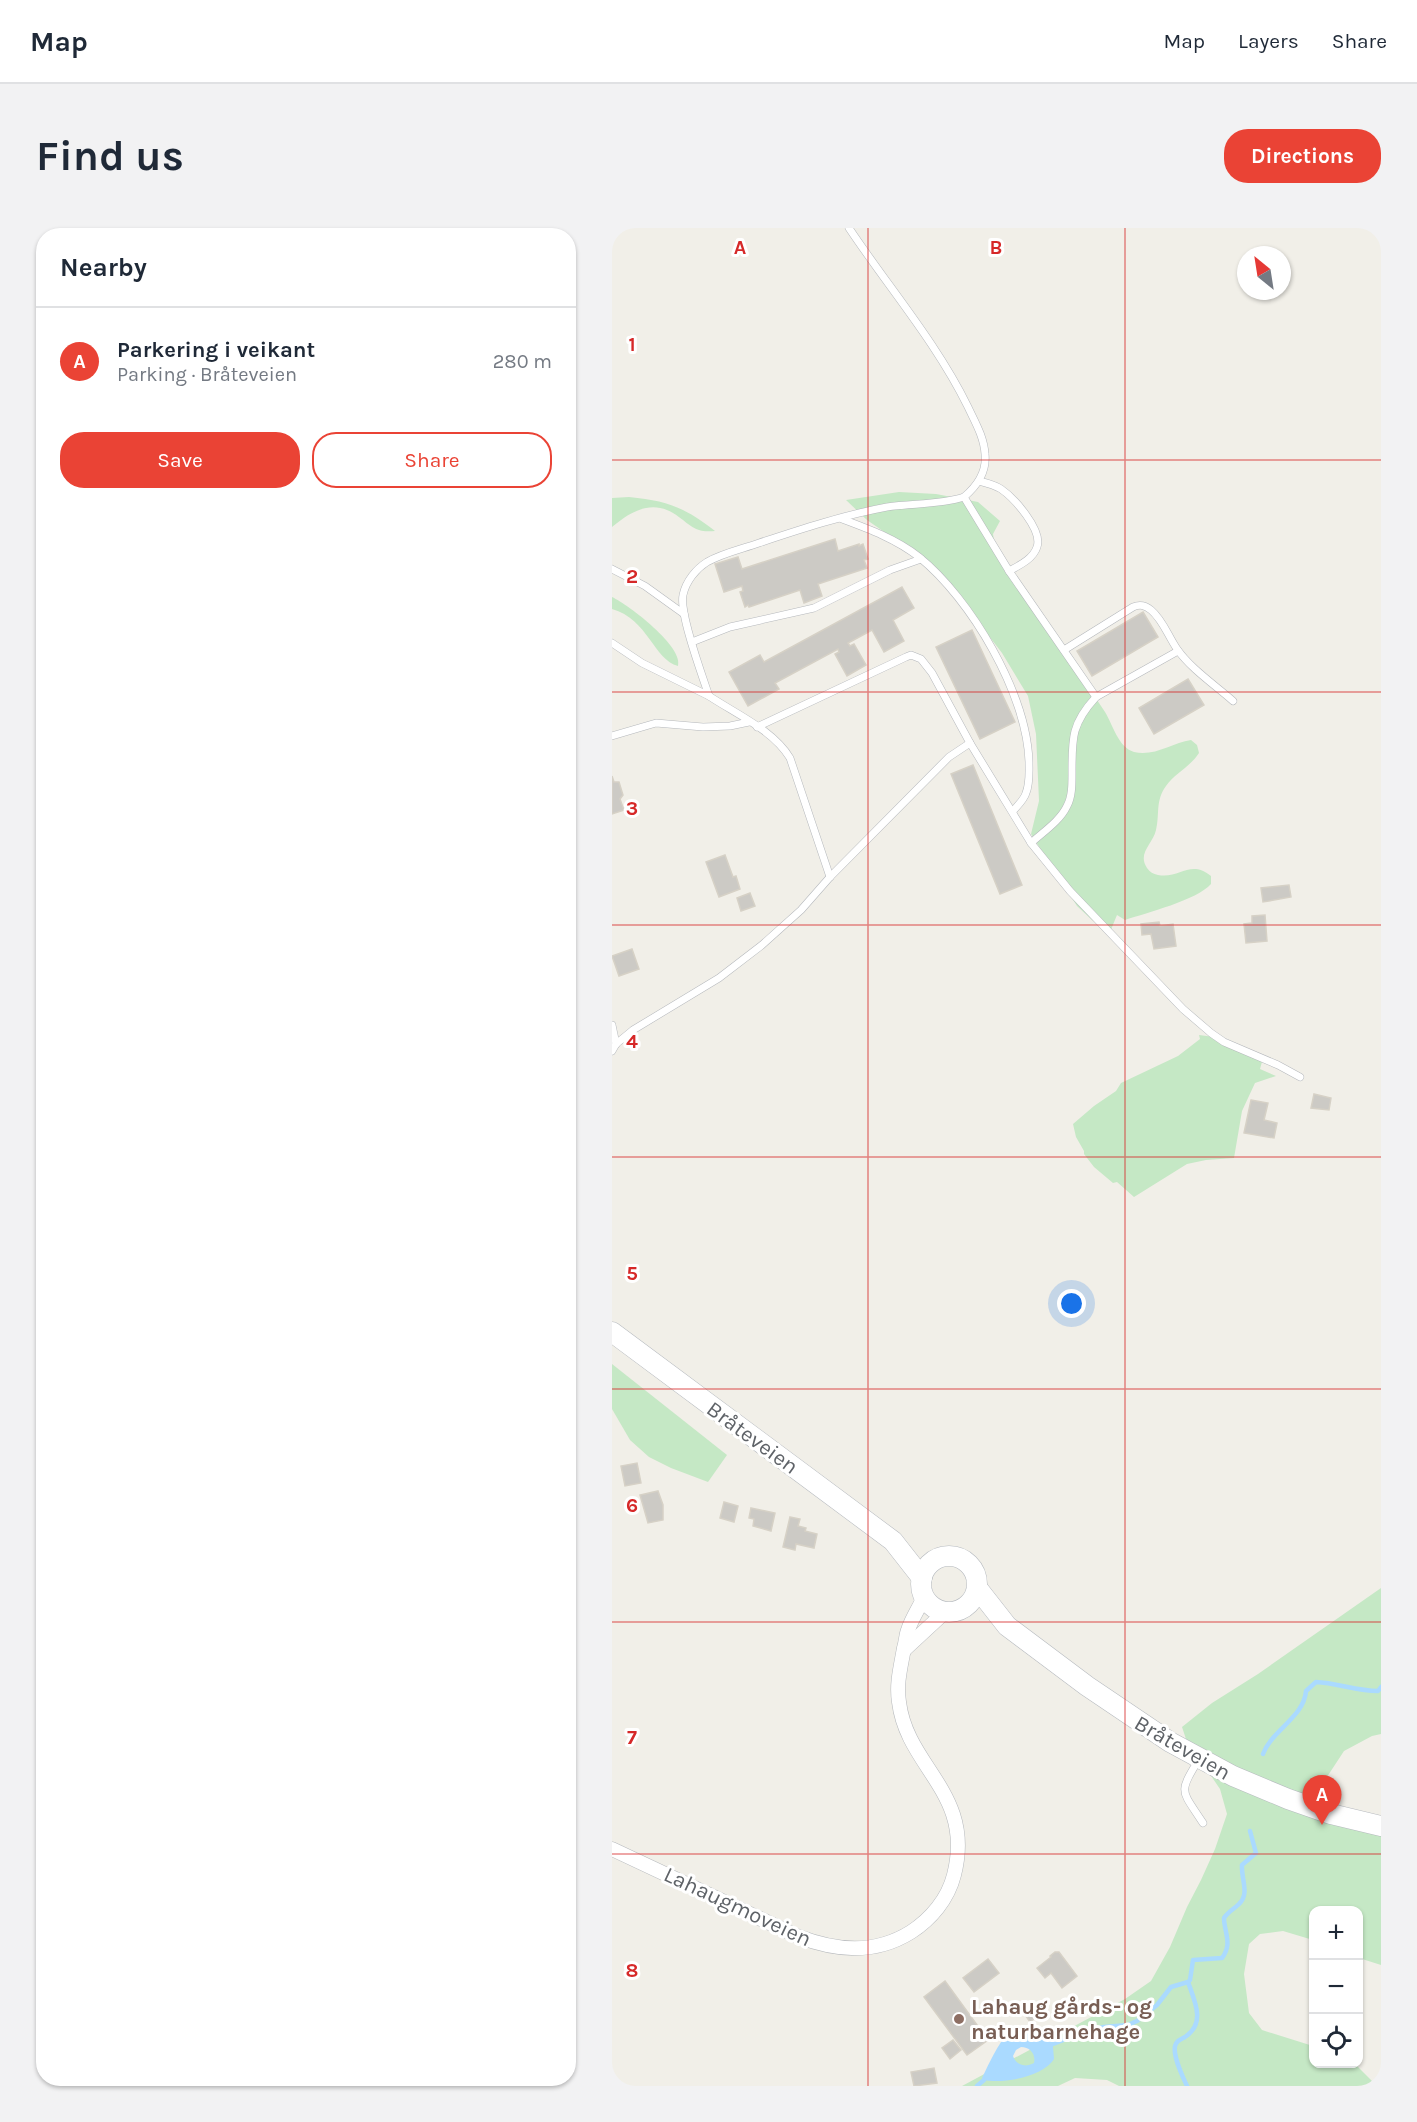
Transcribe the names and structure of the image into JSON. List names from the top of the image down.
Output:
{
  "streets": {
    "main road": ["Bråteveien"],
    "street": ["Lahaugmoveien"]
  },
  "crossings": [
    ["Bråteveien", "Lahaugmoveien"]
  ],
  "places": ["Lahaug gårds- og naturbarnehage"],
  "north": "top left",
  "page": {
    "header": "Map",
    "nav": ["Map", "Layers", "Share"],
    "buttons": [
      "Directions",
      ["Save", "Share"]
    ],
    "title": "Find us",
    "heading": "Nearby",
    "list": [
      {
        "mark": "A",
        "name": "Parkering i veikant",
        "note": "Parking · Bråteveien",
        "value": "280 m"
      }
    ],
    "pins": "A",
    "map_buttons": ["+", "−"]
  },
  "grid": {
    "columns": ["A", "B"],
    "rows": [
      "1",
      "2",
      "3",
      "4",
      "5",
      "6",
      "7",
      "8"
    ]
  }
}
